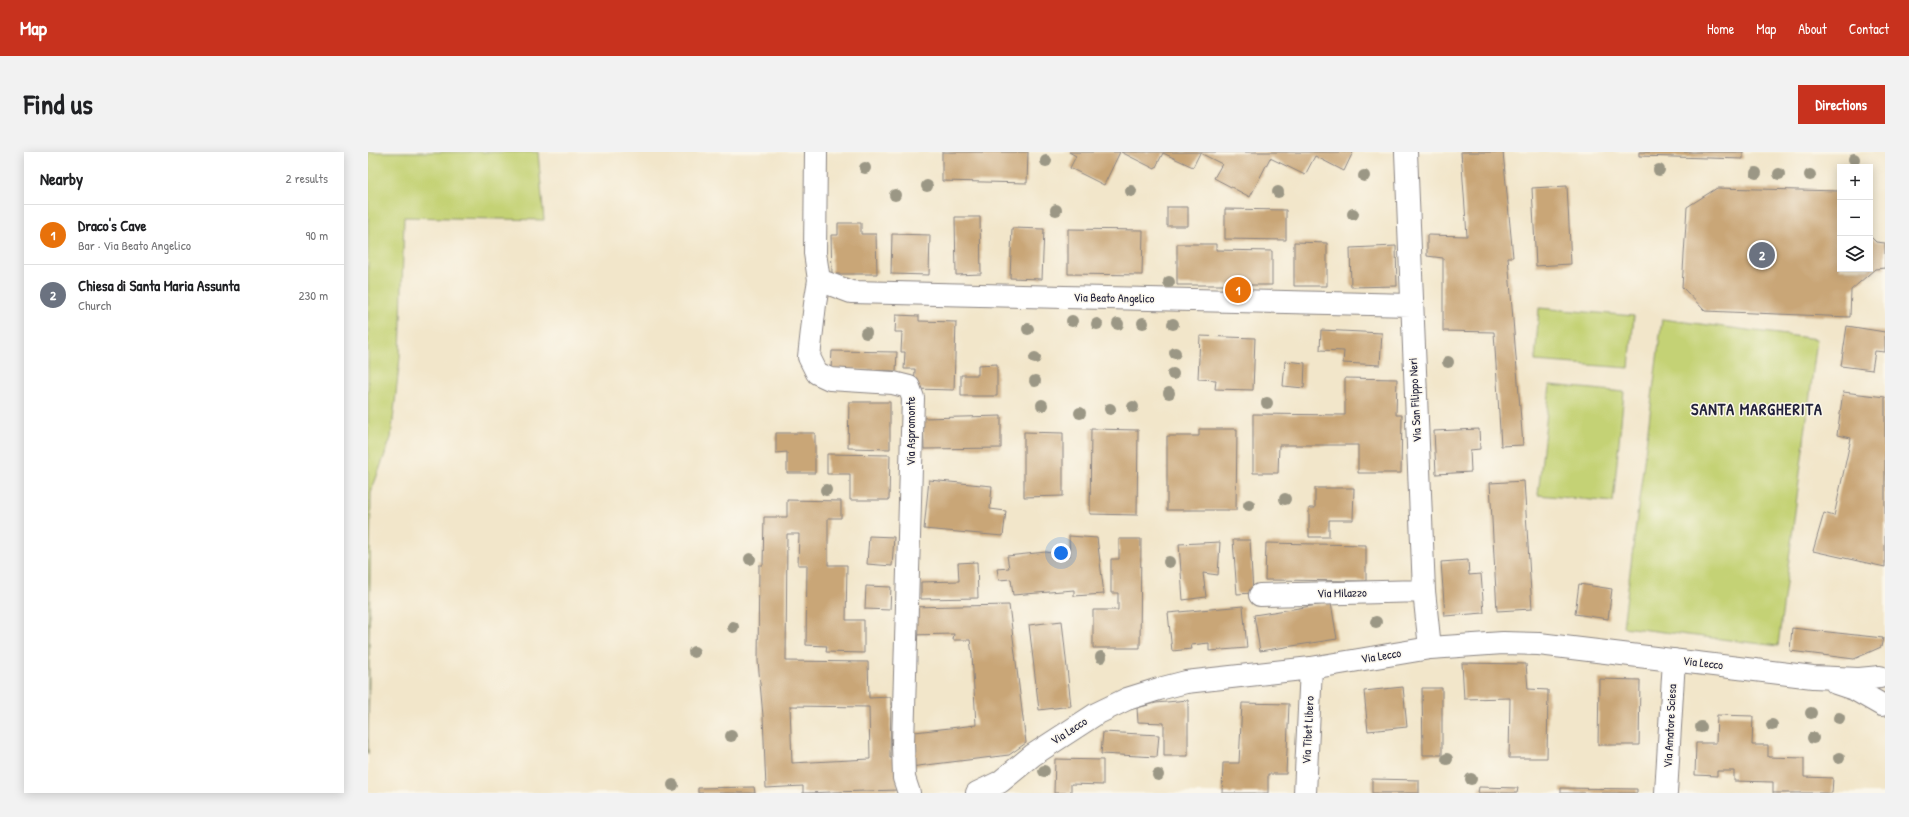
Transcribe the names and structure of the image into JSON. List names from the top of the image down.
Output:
{
  "streets": {
    "street": [
      "Via Beato Angelico",
      "Via San Filippo Neri",
      "Via Aspromonte",
      "Via Milazzo",
      "Via Lecco",
      "Via Amatore Sciesa",
      "Via Tibet Libero"
    ]
  },
  "crossings": [
    ["Via Beato Angelico", "Via San Filippo Neri"],
    ["Via Beato Angelico", "Via Aspromonte"],
    ["Via San Filippo Neri", "Via Milazzo"],
    ["Via San Filippo Neri", "Via Lecco"],
    ["Via Lecco", "Via Amatore Sciesa"],
    ["Via Lecco", "Via Tibet Libero"]
  ],
  "districts": ["SANTA MARGHERITA"],
  "page": {
    "header": "Map",
    "nav": [
      "Home",
      "Map",
      "About",
      "Contact"
    ],
    "title": "Find us",
    "buttons": "Directions",
    "heading": ["Nearby", "2 results"],
    "map_buttons": ["+", "−"],
    "list": [
      {
        "mark": "1",
        "name": "Draco's Cave",
        "note": "Bar · Via Beato Angelico",
        "value": "90 m"
      },
      {
        "mark": "2",
        "name": "Chiesa di Santa Maria Assunta",
        "note": "Church",
        "value": "230 m"
      }
    ],
    "pins": ["2", "1"]
  }
}
